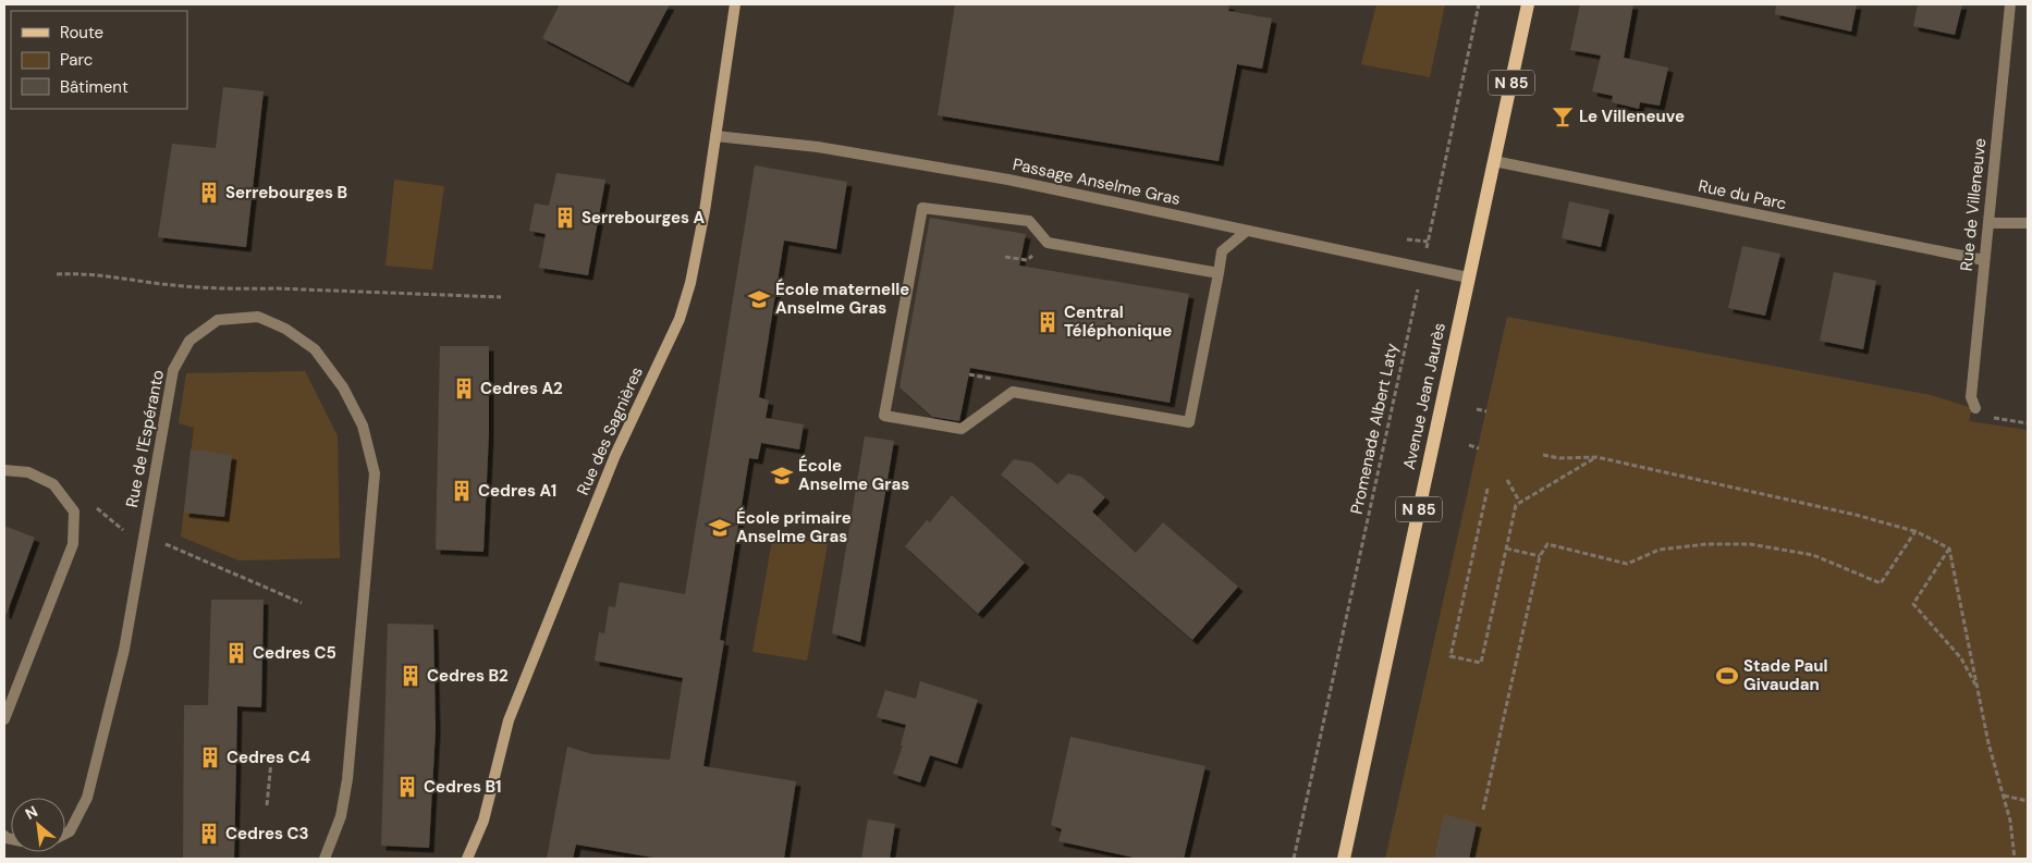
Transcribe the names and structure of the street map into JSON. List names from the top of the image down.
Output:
{
  "streets": {
    "main road": ["N 85", "Avenue Jean Jaurès", "Rue des Sagnières"],
    "street": [
      "Passage Anselme Gras",
      "Rue du Parc",
      "Rue de Villeneuve",
      "Rue de l'Espéranto"
    ],
    "path": ["Promenade Albert Laty"]
  },
  "crossings": [
    ["Passage Anselme Gras", "Avenue Jean Jaurès"],
    ["Passage Anselme Gras", "Promenade Albert Laty"],
    ["Passage Anselme Gras", "Rue des Sagnières"],
    ["Rue du Parc", "Rue de Villeneuve"],
    ["Rue du Parc", "Avenue Jean Jaurès"]
  ],
  "places": {
    "bar": ["Le Villeneuve"],
    "building": [
      "Serrebourges B",
      "Serrebourges A",
      "Central Téléphonique",
      "Cedres A2",
      "Cedres A1",
      "Cedres C5",
      "Cedres B2",
      "Cedres C4",
      "Cedres B1",
      "Cedres C3"
    ],
    "school or university": ["École maternelle Anselme Gras", "École Anselme Gras", "École primaire Anselme Gras"],
    "sports": ["Stade Paul Givaudan"]
  },
  "legend": ["Route", "Parc", "Bâtiment"],
  "north": "top left"
}
